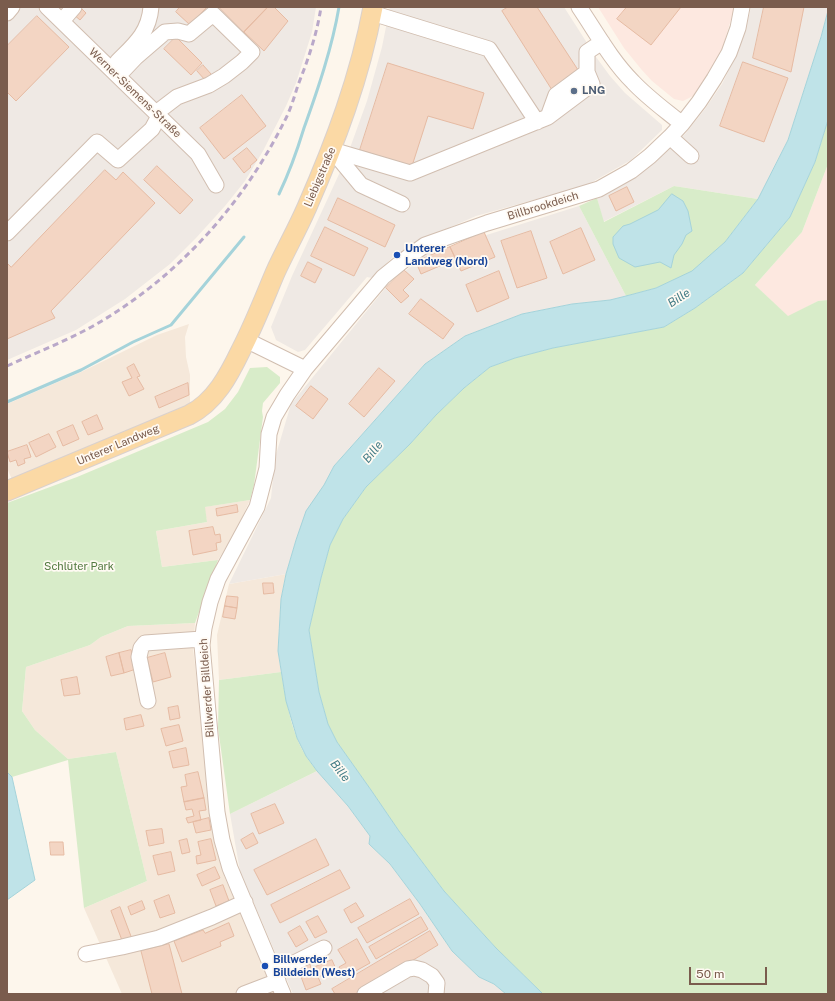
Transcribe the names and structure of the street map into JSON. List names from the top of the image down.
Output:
{
  "streets": {
    "main road": ["Liebigstraße", "Unterer Landweg"],
    "street": ["Werner-Siemens-Straße", "Billbrookdeich", "Billwerder Billdeich"]
  },
  "crossings": [
    ["Liebigstraße", "Unterer Landweg"],
    ["Billbrookdeich", "Billwerder Billdeich"]
  ],
  "water": ["Bille"],
  "parks": ["Schlüter Park"],
  "places": ["LNG", "Unterer Landweg (Nord)", "Billwerder Billdeich (West)"],
  "scale_bar": "50 m"
}
